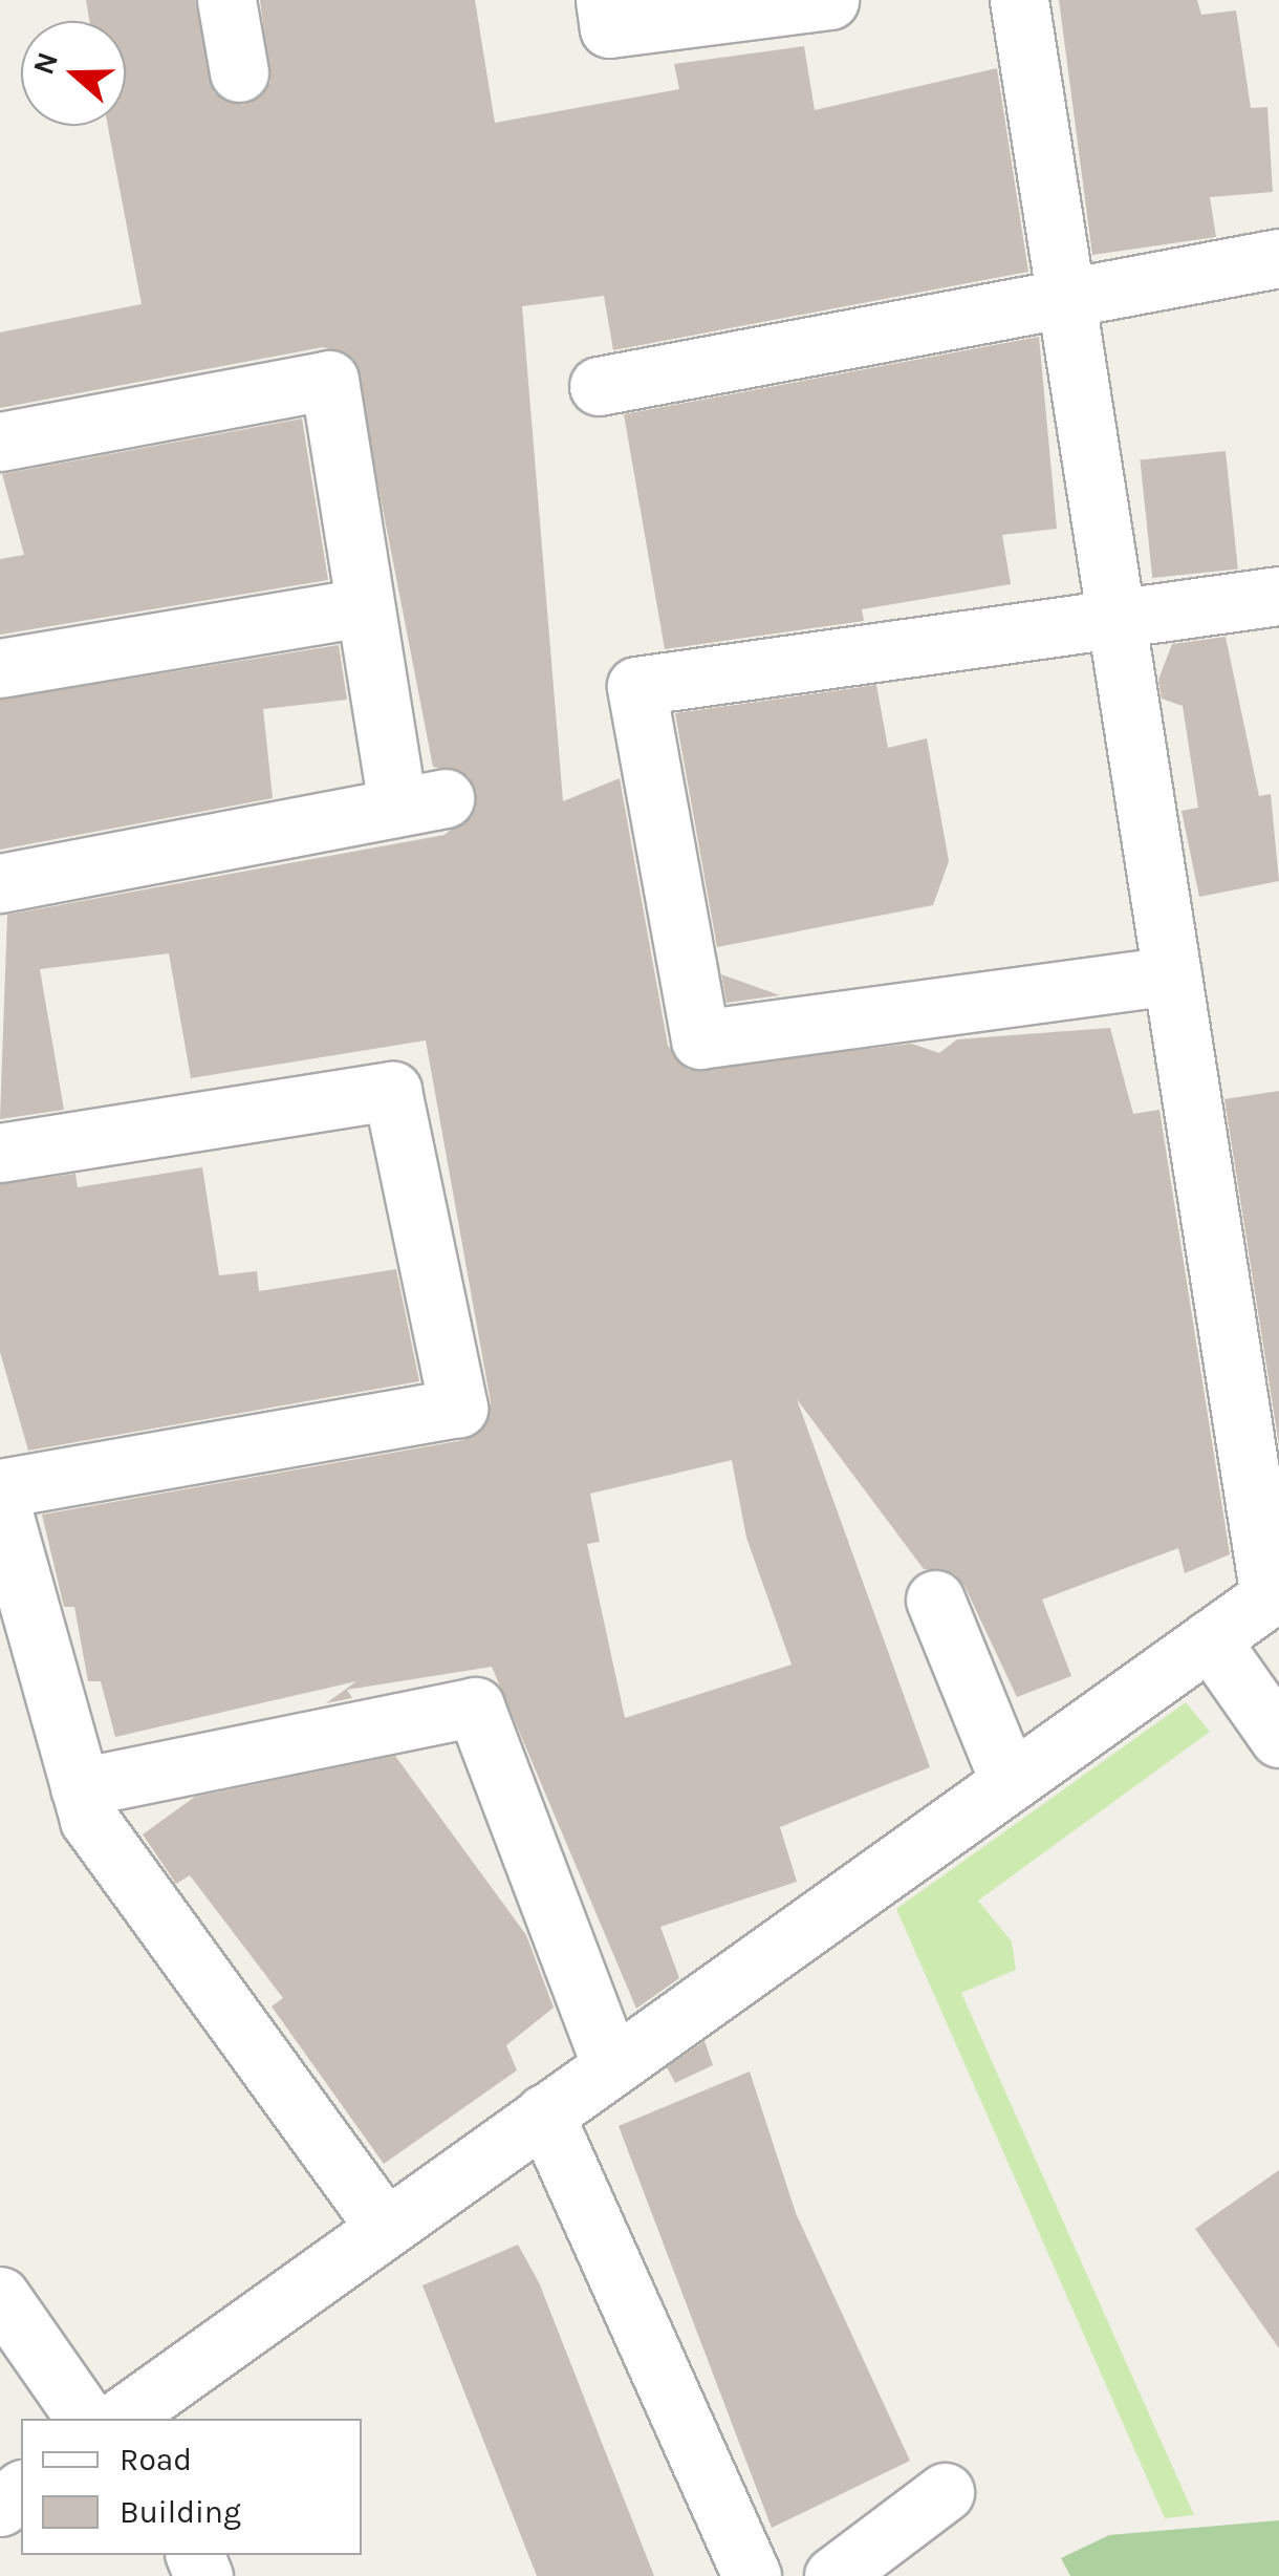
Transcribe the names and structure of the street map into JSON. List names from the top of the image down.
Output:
{
  "legend": ["Road", "Building"],
  "north": "left"
}
